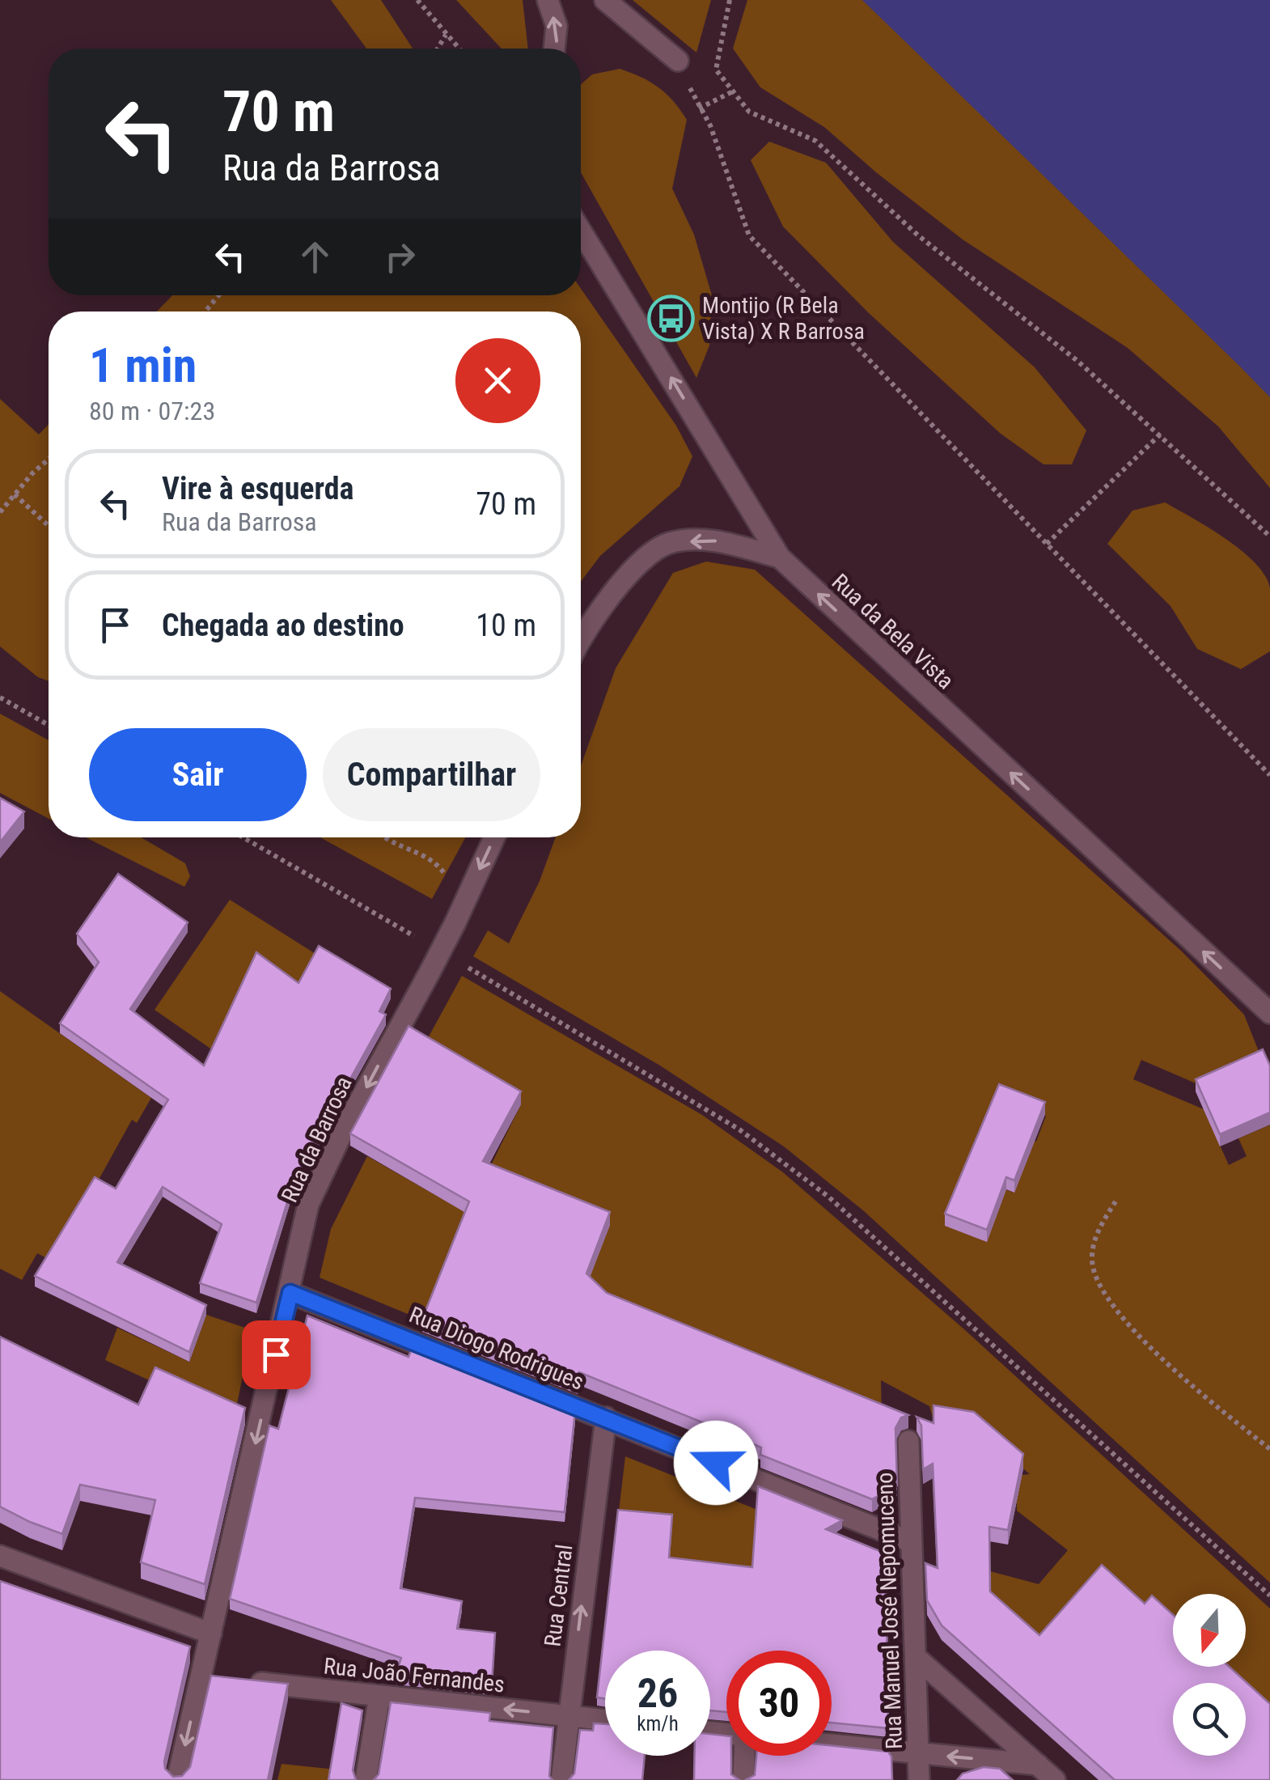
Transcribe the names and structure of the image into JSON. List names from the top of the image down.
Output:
{
  "streets": {
    "street": [
      "Rua da Bela Vista",
      "Rua da Barrosa",
      "Rua Diogo Rodrigues",
      "Rua Central",
      "Rua Manuel José Nepomuceno",
      "Rua João Fernandes"
    ]
  },
  "crossings": [
    ["Rua da Barrosa", "Rua Diogo Rodrigues"],
    ["Rua da Barrosa", "Rua João Fernandes"],
    ["Rua Diogo Rodrigues", "Rua Central"],
    ["Rua Diogo Rodrigues", "Rua Manuel José Nepomuceno"],
    ["Rua Central", "Rua João Fernandes"]
  ],
  "one_way": [
    "Rua da Bela Vista",
    "Rua da Barrosa",
    "Rua Central",
    "Rua João Fernandes"
  ],
  "places": {
    "bus stop": ["Montijo (R Bela Vista) X R Barrosa"]
  },
  "north": "bottom",
  "page": {
    "turn": ["70 m", "Rua da Barrosa"],
    "heading": ["1 min", "80 m · 07:23"],
    "list": [
      {
        "name": "Vire à esquerda",
        "note": "Rua da Barrosa",
        "value": "70 m"
      },
      {
        "name": "Chegada ao destino",
        "value": "10 m"
      }
    ],
    "buttons": ["Sair", "Compartilhar"],
    "speed": "26 km/h",
    "limit": "30"
  }
}
